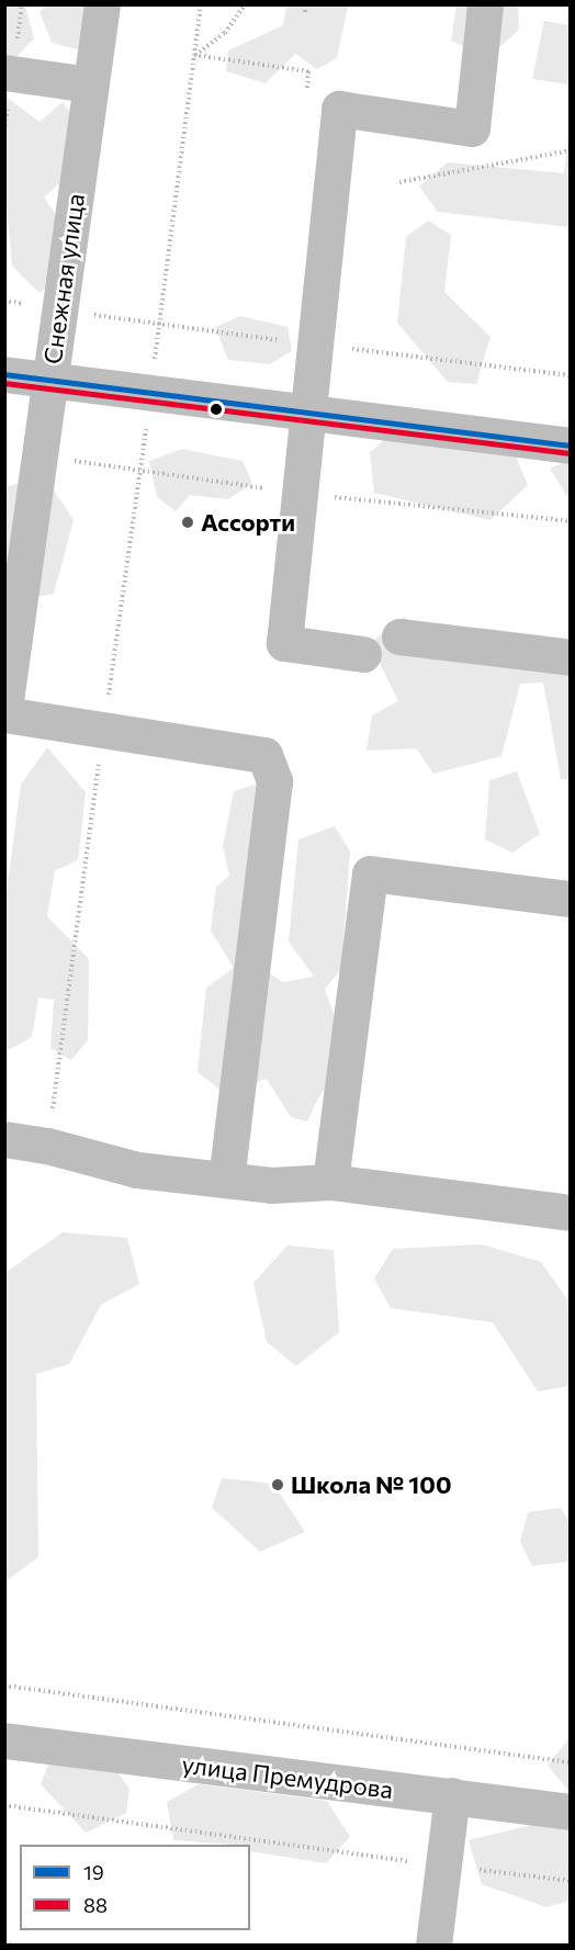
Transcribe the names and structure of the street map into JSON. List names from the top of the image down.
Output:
{
  "streets": {
    "street": ["Снежная улица", "улица Премудрова"]
  },
  "places": ["Ассорти", "Школа № 100"],
  "lines": ["transit line 19", "transit line 88"],
  "legend": ["19", "88"]
}
